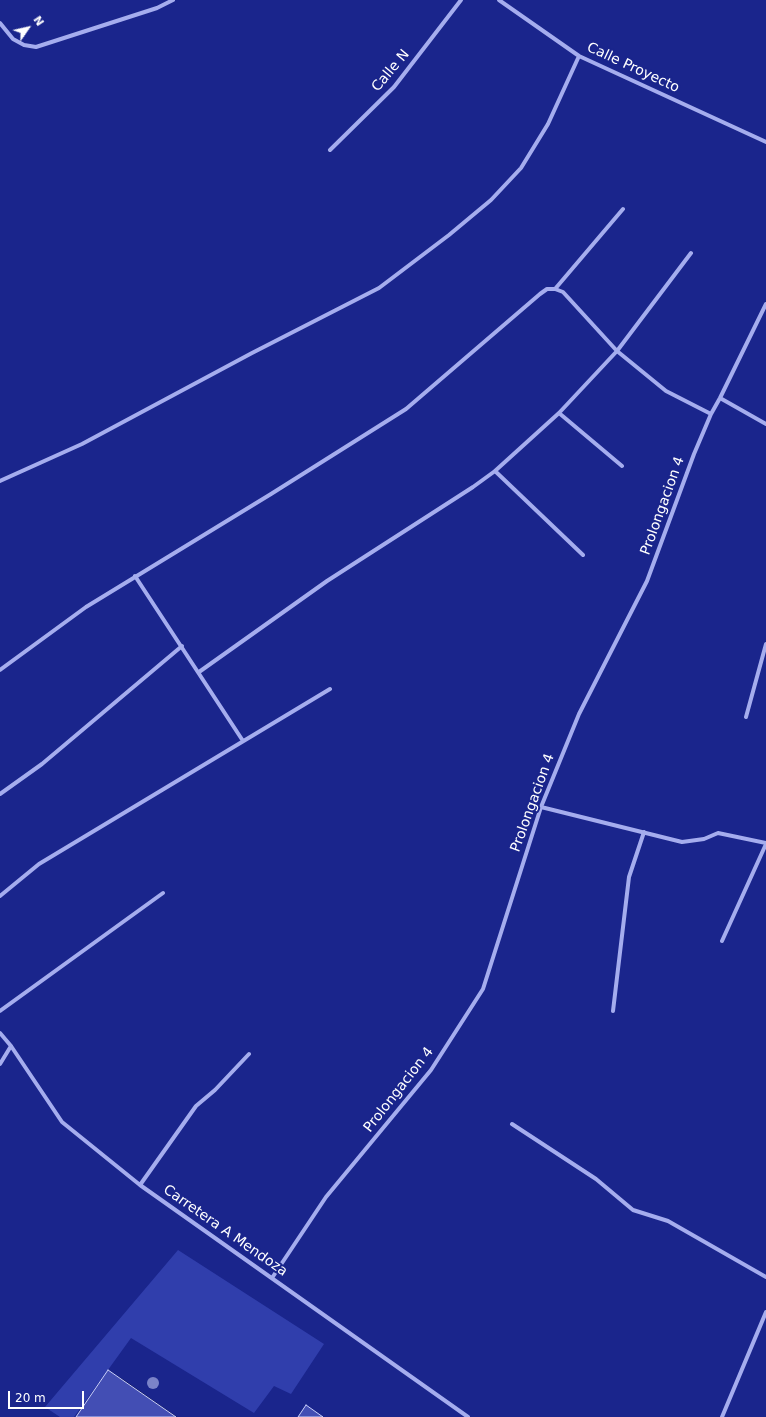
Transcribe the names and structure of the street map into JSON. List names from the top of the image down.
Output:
{
  "streets": {
    "street": [
      "Calle Proyecto",
      "Calle N",
      "Prolongacion 4",
      "Carretera A Mendoza"
    ]
  },
  "crossings": [
    ["Prolongacion 4", "Carretera A Mendoza"]
  ],
  "scale_bar": "20 m",
  "north": "top right"
}
